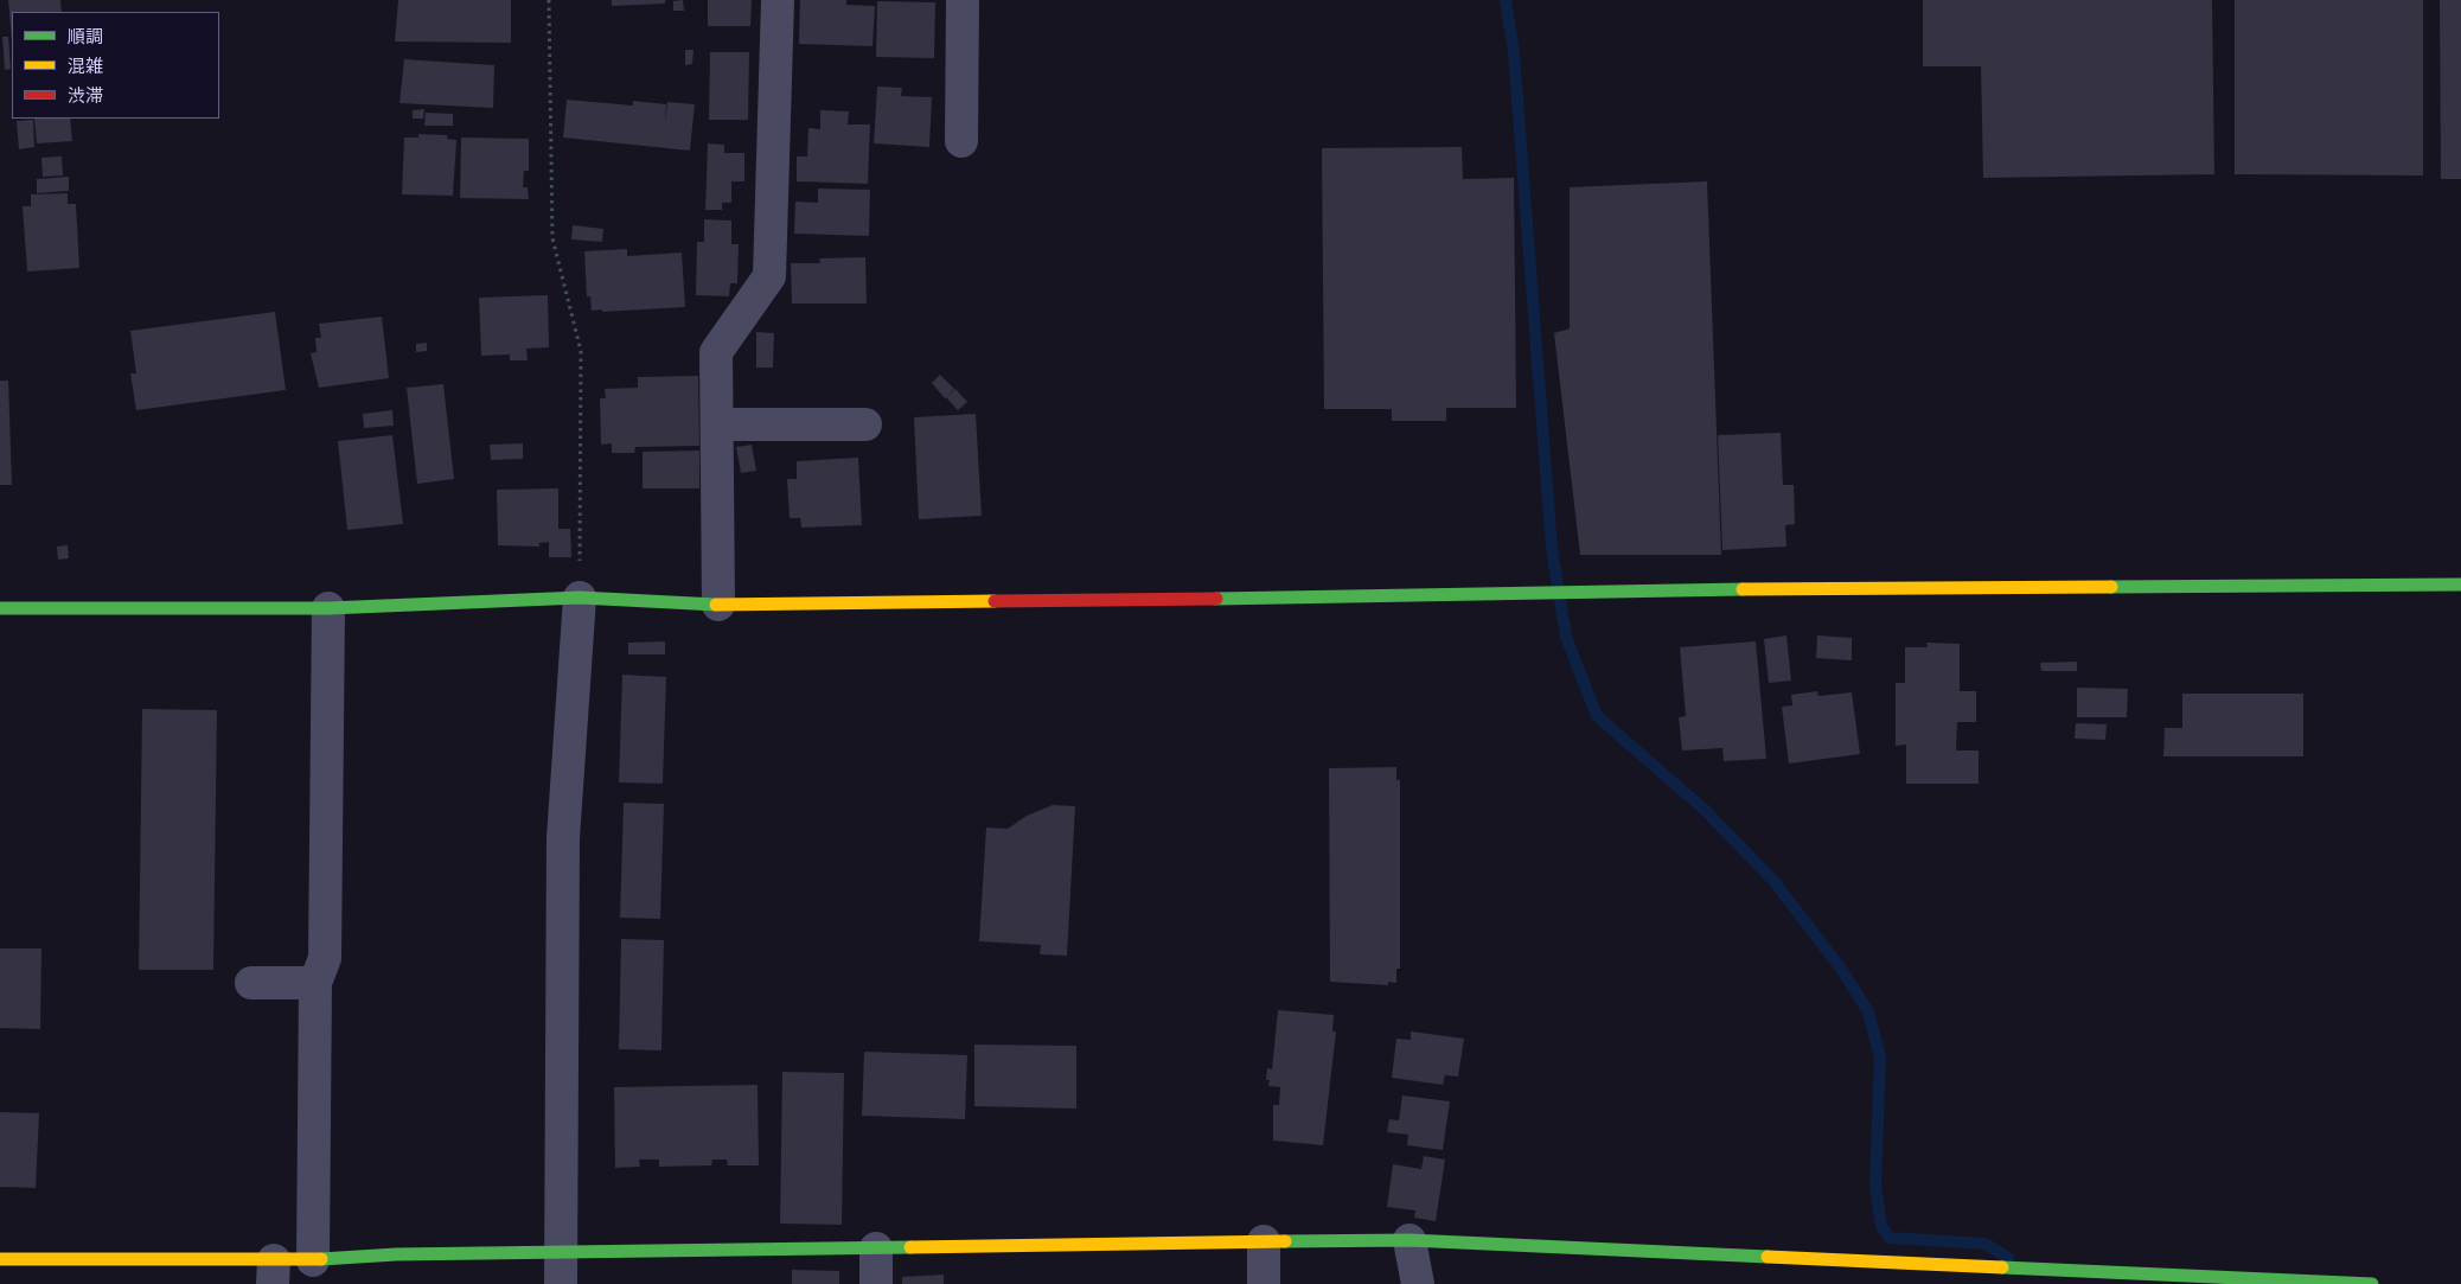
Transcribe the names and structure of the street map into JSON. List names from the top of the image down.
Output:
{
  "legend": ["順調", "混雑", "渋滞"]
}
